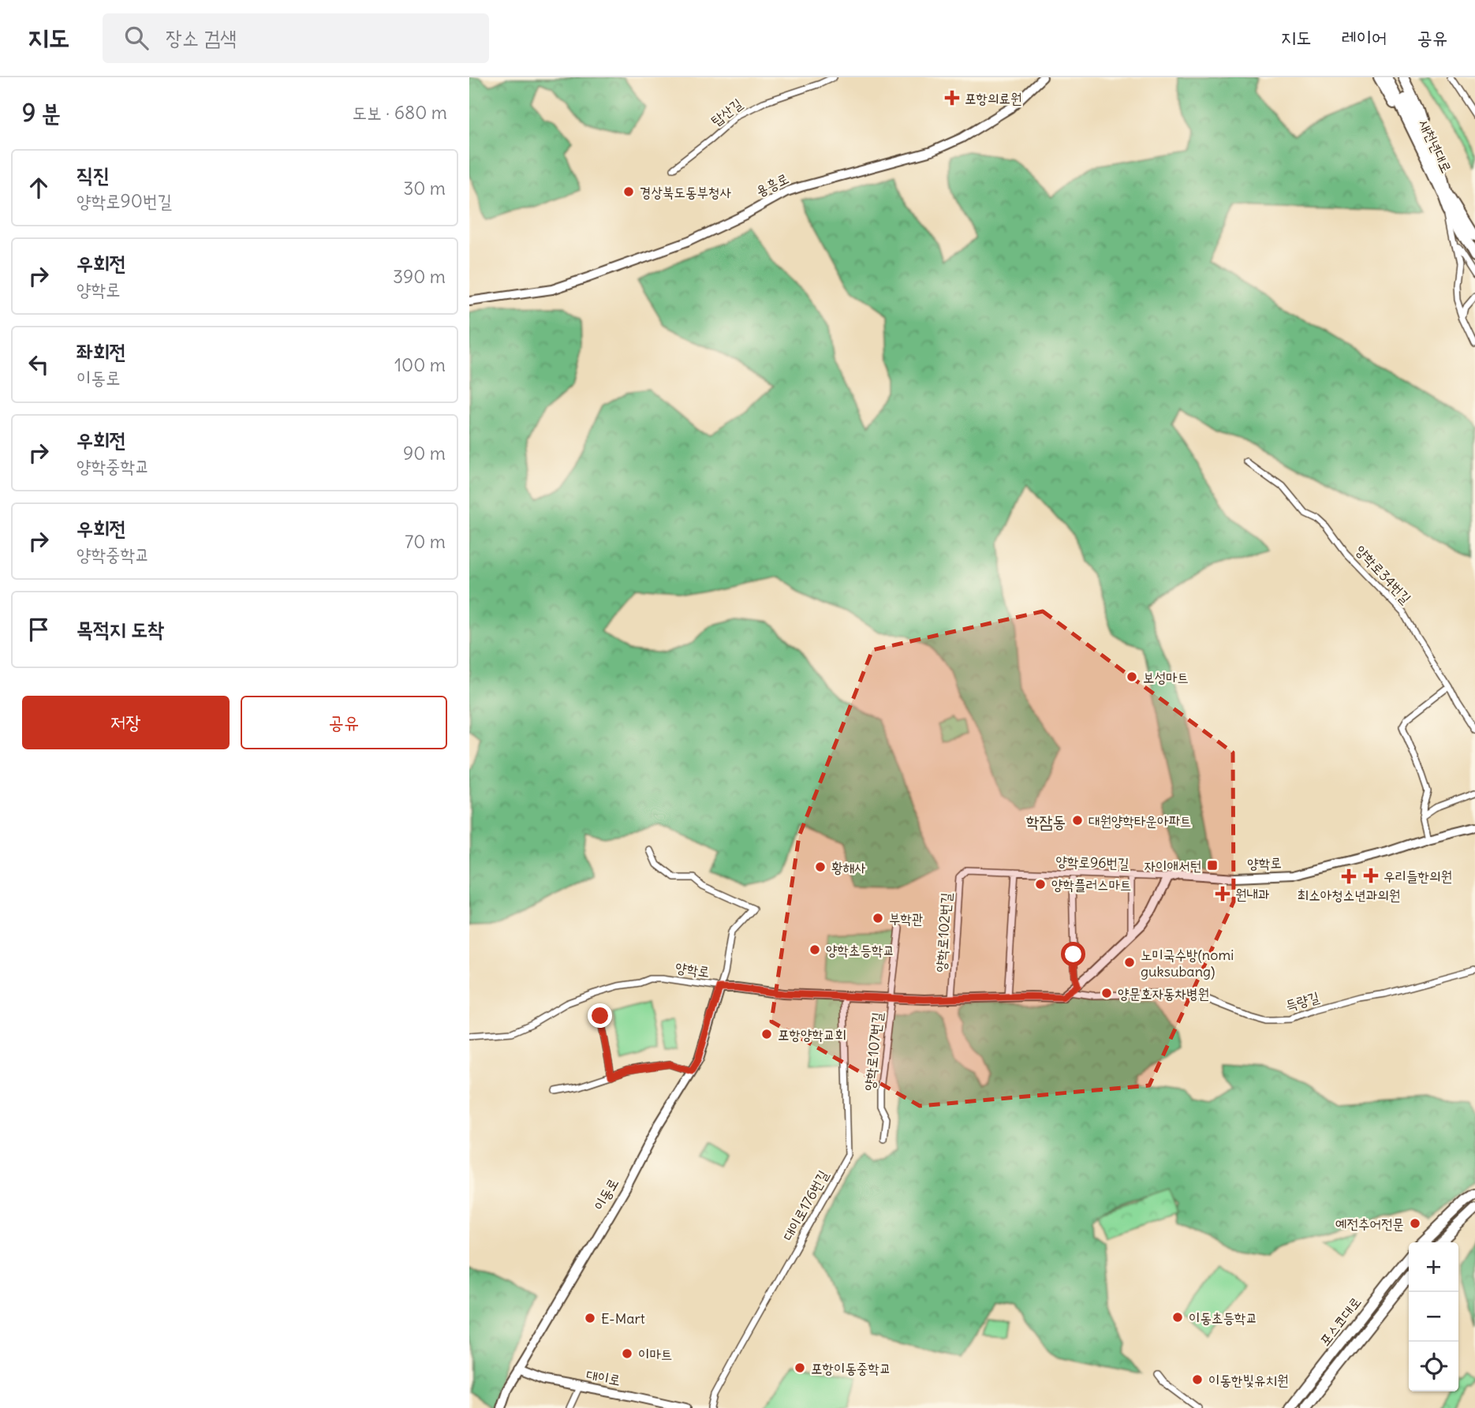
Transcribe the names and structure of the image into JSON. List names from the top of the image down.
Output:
{
  "streets": {
    "main road": ["새천년대로", "포스코대로"],
    "street": [
      "탑산길",
      "용흥로",
      "양학로34번길",
      "양학로96번길",
      "양학로",
      "양학로102번길",
      "득량길",
      "양학로107번길",
      "이동로",
      "대이로176번길",
      "대이로"
    ]
  },
  "crossings": [
    ["양학로96번길", "양학로"],
    ["양학로96번길", "양학로102번길"],
    ["양학로", "양학로102번길"],
    ["양학로", "득량길"],
    ["양학로", "양학로107번길"],
    ["양학로", "이동로"],
    ["양학로", "대이로176번길"],
    ["이동로", "대이로"]
  ],
  "districts": ["학잠동"],
  "places": {
    "health": [
      "포항의료원",
      "우리들한의원",
      "최소아청소년과의원",
      "원내과"
    ],
    "other": [
      "경상북도동부청사",
      "보성마트",
      "대원양학타운아파트",
      "황해사",
      "양학플러스마트",
      "부학관",
      "양학초등학교",
      "노미국수방(nomi guksubang)",
      "양문호자동차병원",
      "포항양학교회",
      "예전추어전문",
      "이동초등학교",
      "E-Mart",
      "이마트",
      "포항이동중학교",
      "이동한빛유치원"
    ],
    "transit": ["자이애서턴"]
  },
  "page": {
    "header": "지도",
    "search": "장소 검색",
    "nav": ["지도", "레이어", "공유"],
    "heading": ["9 분", "도보 · 680 m"],
    "list": [
      ["직진", "양학로90번길", "30 m"],
      ["우회전", "양학로", "390 m"],
      ["좌회전", "이동로", "100 m"],
      ["우회전", "양학중학교", "90 m"],
      ["우회전", "양학중학교", "70 m"],
      "목적지 도착"
    ],
    "buttons": ["저장", "공유"],
    "map_buttons": ["+", "−"]
  }
}
